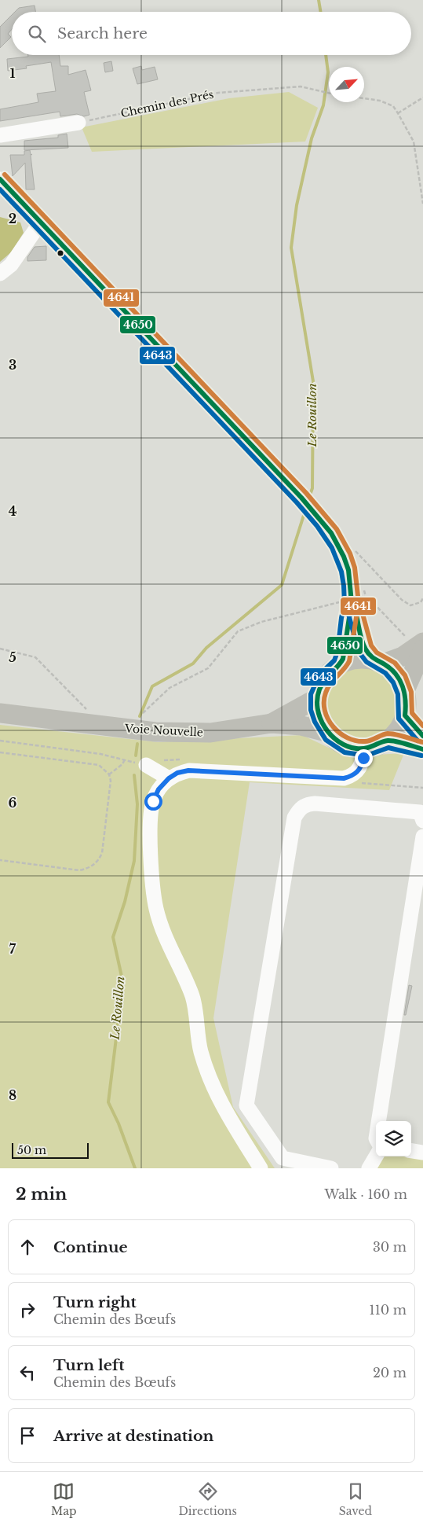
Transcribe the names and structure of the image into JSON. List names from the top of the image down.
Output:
{
  "streets": {
    "main road": ["Voie Nouvelle"],
    "path": ["Chemin des Prés"]
  },
  "water": ["Le Rouillon"],
  "lines": ["transit line 4641", "transit line 4650", "transit line 4643"],
  "scale_bar": "50 m",
  "north": "top right",
  "page": {
    "search": "Search here",
    "scale": "50 m",
    "heading": ["2 min", "Walk · 160 m"],
    "list": [
      ["Continue", "30 m"],
      ["Turn right", "Chemin des Bœufs", "110 m"],
      ["Turn left", "Chemin des Bœufs", "20 m"],
      "Arrive at destination"
    ],
    "nav": ["Map", "Directions", "Saved"]
  },
  "grid": {
    "rows": [
      "1",
      "2",
      "3",
      "4",
      "5",
      "6",
      "7",
      "8"
    ]
  }
}
